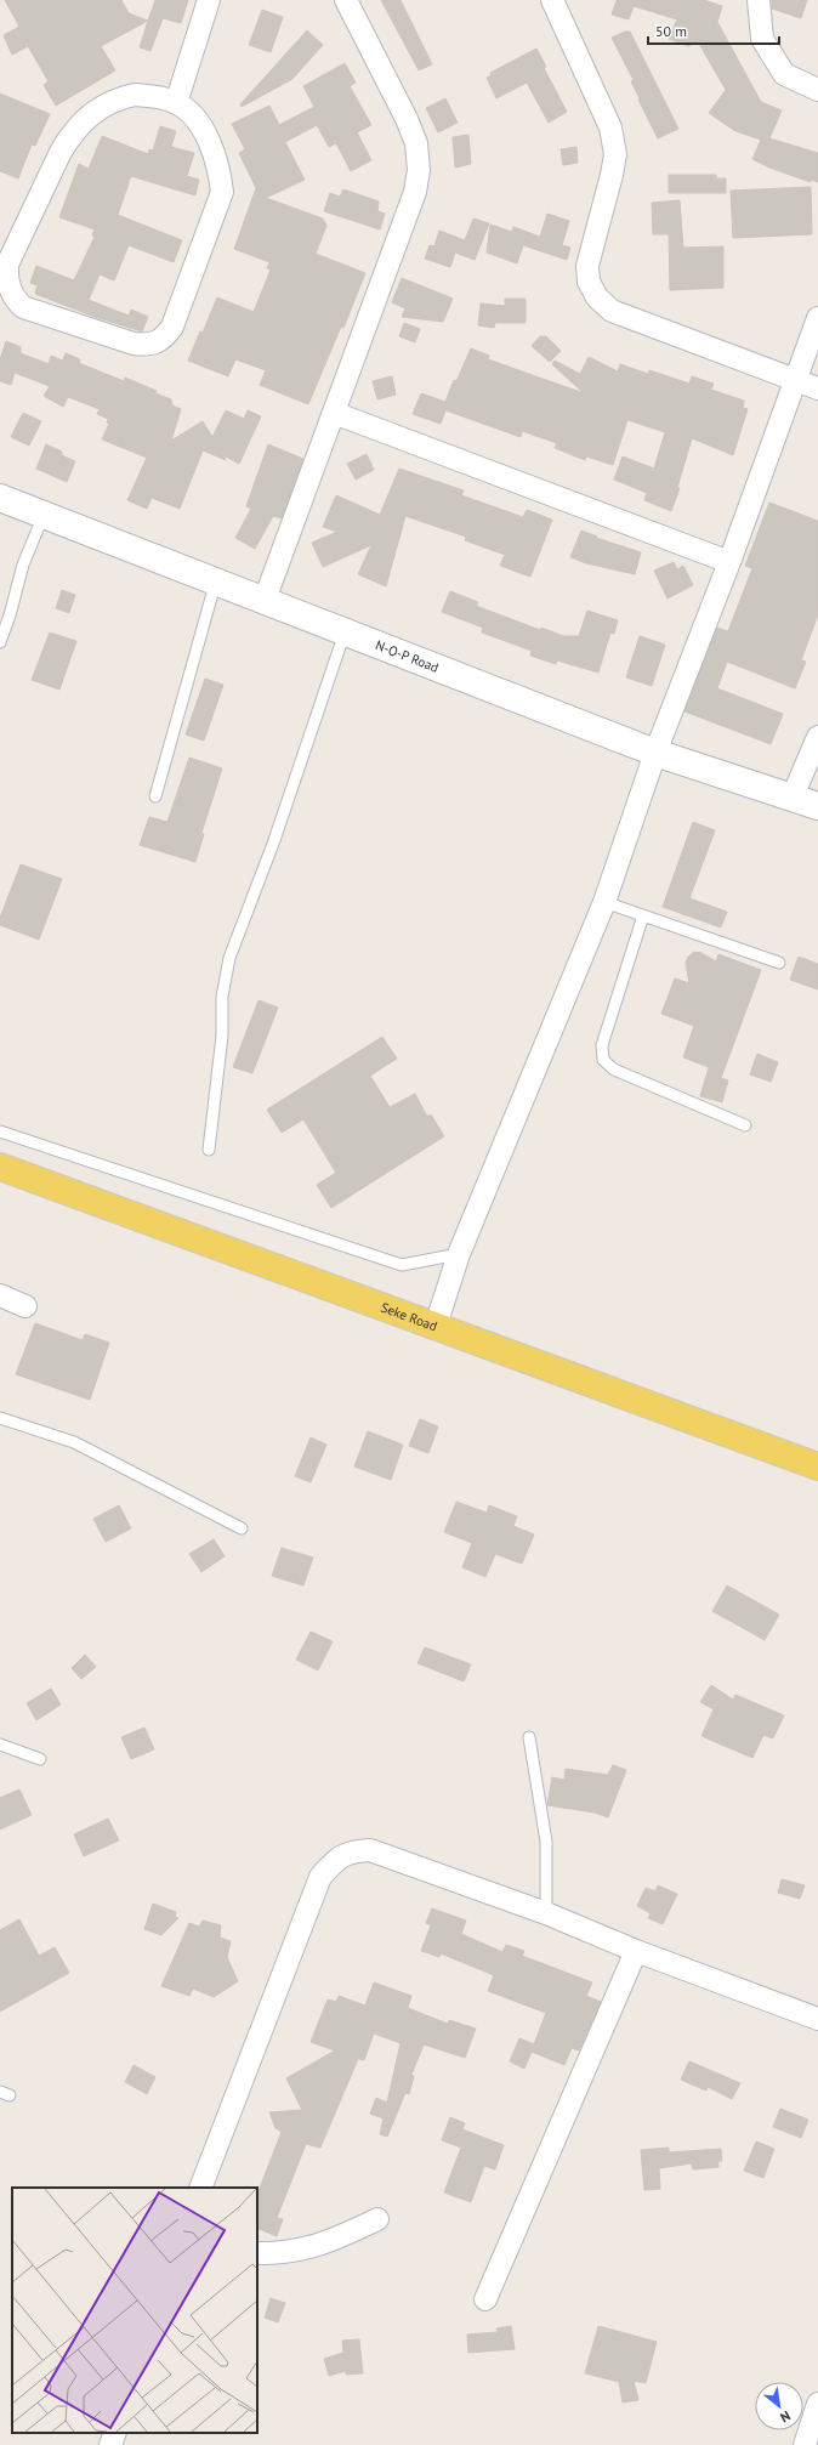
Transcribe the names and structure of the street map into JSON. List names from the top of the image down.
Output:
{
  "streets": {
    "main road": ["Seke Road"],
    "street": ["N-O-P Road"]
  },
  "scale_bar": "50 m",
  "north": "bottom right"
}
